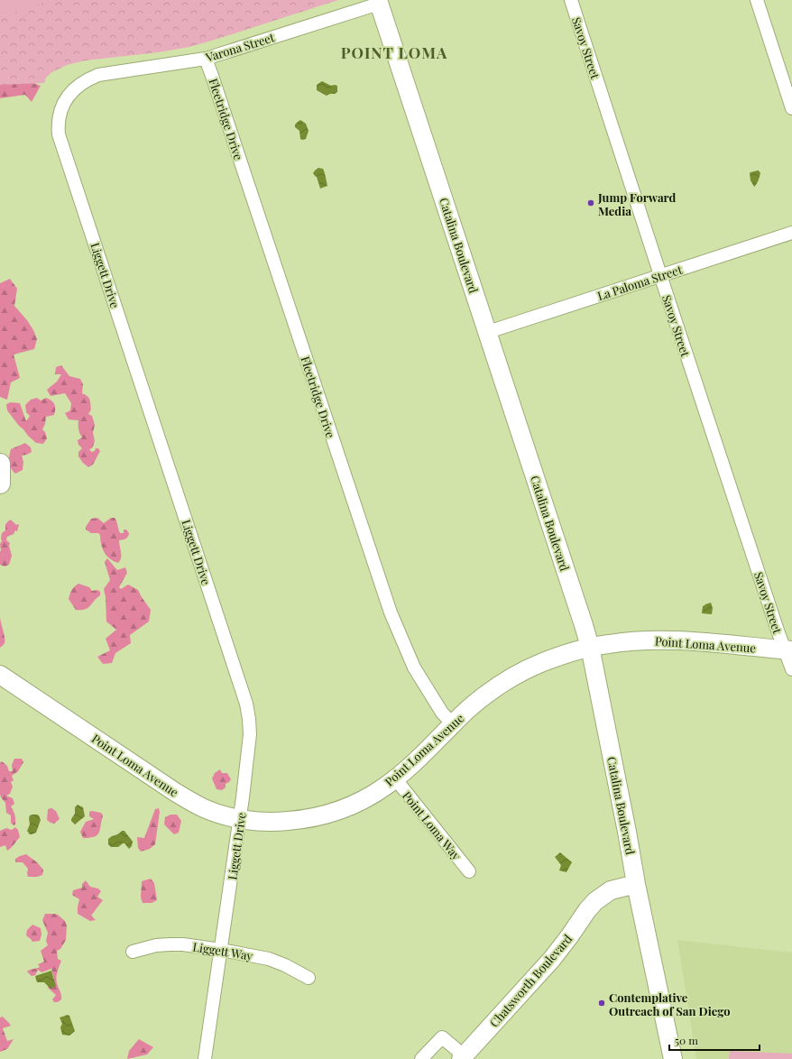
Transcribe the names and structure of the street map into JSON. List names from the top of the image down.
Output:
{
  "streets": {
    "main road": ["Catalina Boulevard", "Point Loma Avenue", "Chatsworth Boulevard"],
    "street": [
      "Varona Street",
      "Savoy Street",
      "Fleetridge Drive",
      "Liggett Drive",
      "La Paloma Street",
      "Point Loma Way",
      "Liggett Way"
    ]
  },
  "crossings": [
    ["Varona Street", "Fleetridge Drive"],
    ["Varona Street", "Catalina Boulevard"],
    ["Varona Street", "Liggett Drive"],
    ["Savoy Street", "La Paloma Street"],
    ["Savoy Street", "Point Loma Avenue"],
    ["Fleetridge Drive", "Point Loma Avenue"],
    ["Catalina Boulevard", "La Paloma Street"],
    ["Catalina Boulevard", "Point Loma Avenue"],
    ["Catalina Boulevard", "Chatsworth Boulevard"],
    ["Liggett Drive", "Point Loma Avenue"],
    ["Liggett Drive", "Liggett Way"],
    ["Point Loma Avenue", "Point Loma Way"]
  ],
  "districts": ["POINT LOMA"],
  "places": ["Jump Forward Media", "Contemplative Outreach of San Diego"],
  "scale_bar": "50 m"
}
